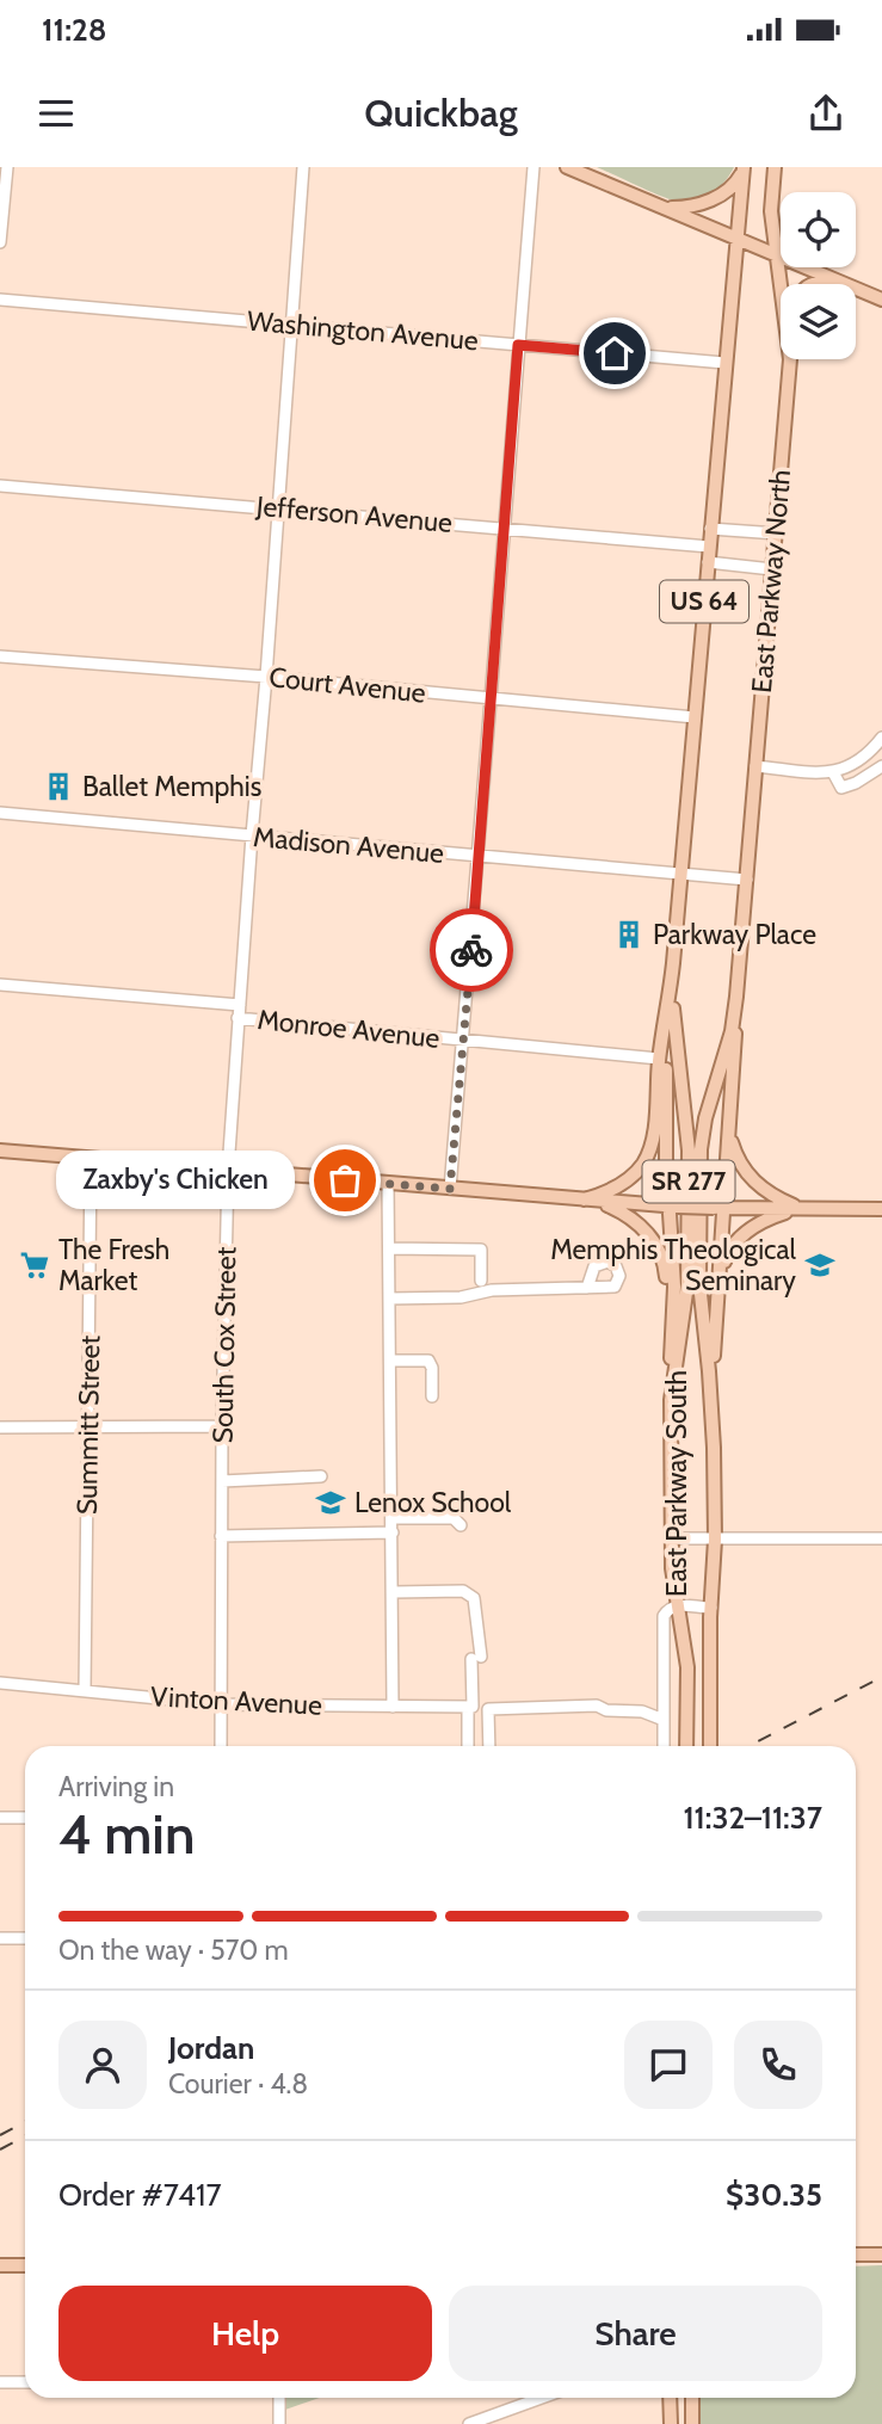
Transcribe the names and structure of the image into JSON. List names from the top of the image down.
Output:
{
  "streets": {
    "main road": [
      "East Parkway North",
      "US 64",
      "SR 277",
      "East Parkway South"
    ],
    "street": [
      "Washington Avenue",
      "Jefferson Avenue",
      "Court Avenue",
      "Madison Avenue",
      "Monroe Avenue",
      "South Cox Street",
      "Summitt Street",
      "Vinton Avenue"
    ]
  },
  "crossings": [
    ["Washington Avenue", "US 64"],
    ["Washington Avenue", "South Cox Street"],
    ["Jefferson Avenue", "US 64"],
    ["Jefferson Avenue", "South Cox Street"],
    ["East Parkway North", "US 64"],
    ["East Parkway North", "Madison Avenue"],
    ["East Parkway North", "East Parkway South"],
    ["US 64", "Court Avenue"],
    ["US 64", "Madison Avenue"],
    ["US 64", "Monroe Avenue"],
    ["US 64", "South Cox Street"],
    ["US 64", "Summitt Street"],
    ["US 64", "East Parkway South"],
    ["Court Avenue", "South Cox Street"],
    ["Madison Avenue", "South Cox Street"],
    ["Monroe Avenue", "South Cox Street"],
    ["South Cox Street", "Vinton Avenue"],
    ["Summitt Street", "Vinton Avenue"]
  ],
  "places": {
    "building": ["Ballet Memphis", "Parkway Place"],
    "other": ["Zaxby's Chicken"],
    "supermarket": ["The Fresh Market"],
    "school or university": ["Memphis Theological Seminary", "Lenox School"]
  },
  "page": {
    "status": "11:28",
    "header": "Quickbag",
    "bubble": "Zaxby's Chicken",
    "heading": ["4 min", "Arriving in", "11:32–11:37"],
    "panel": [
      "Jordan",
      "Courier · 4.8",
      "Order #7417",
      "$30.35"
    ],
    "bar": "On the way · 570 m",
    "buttons": ["Help", "Share"]
  }
}
